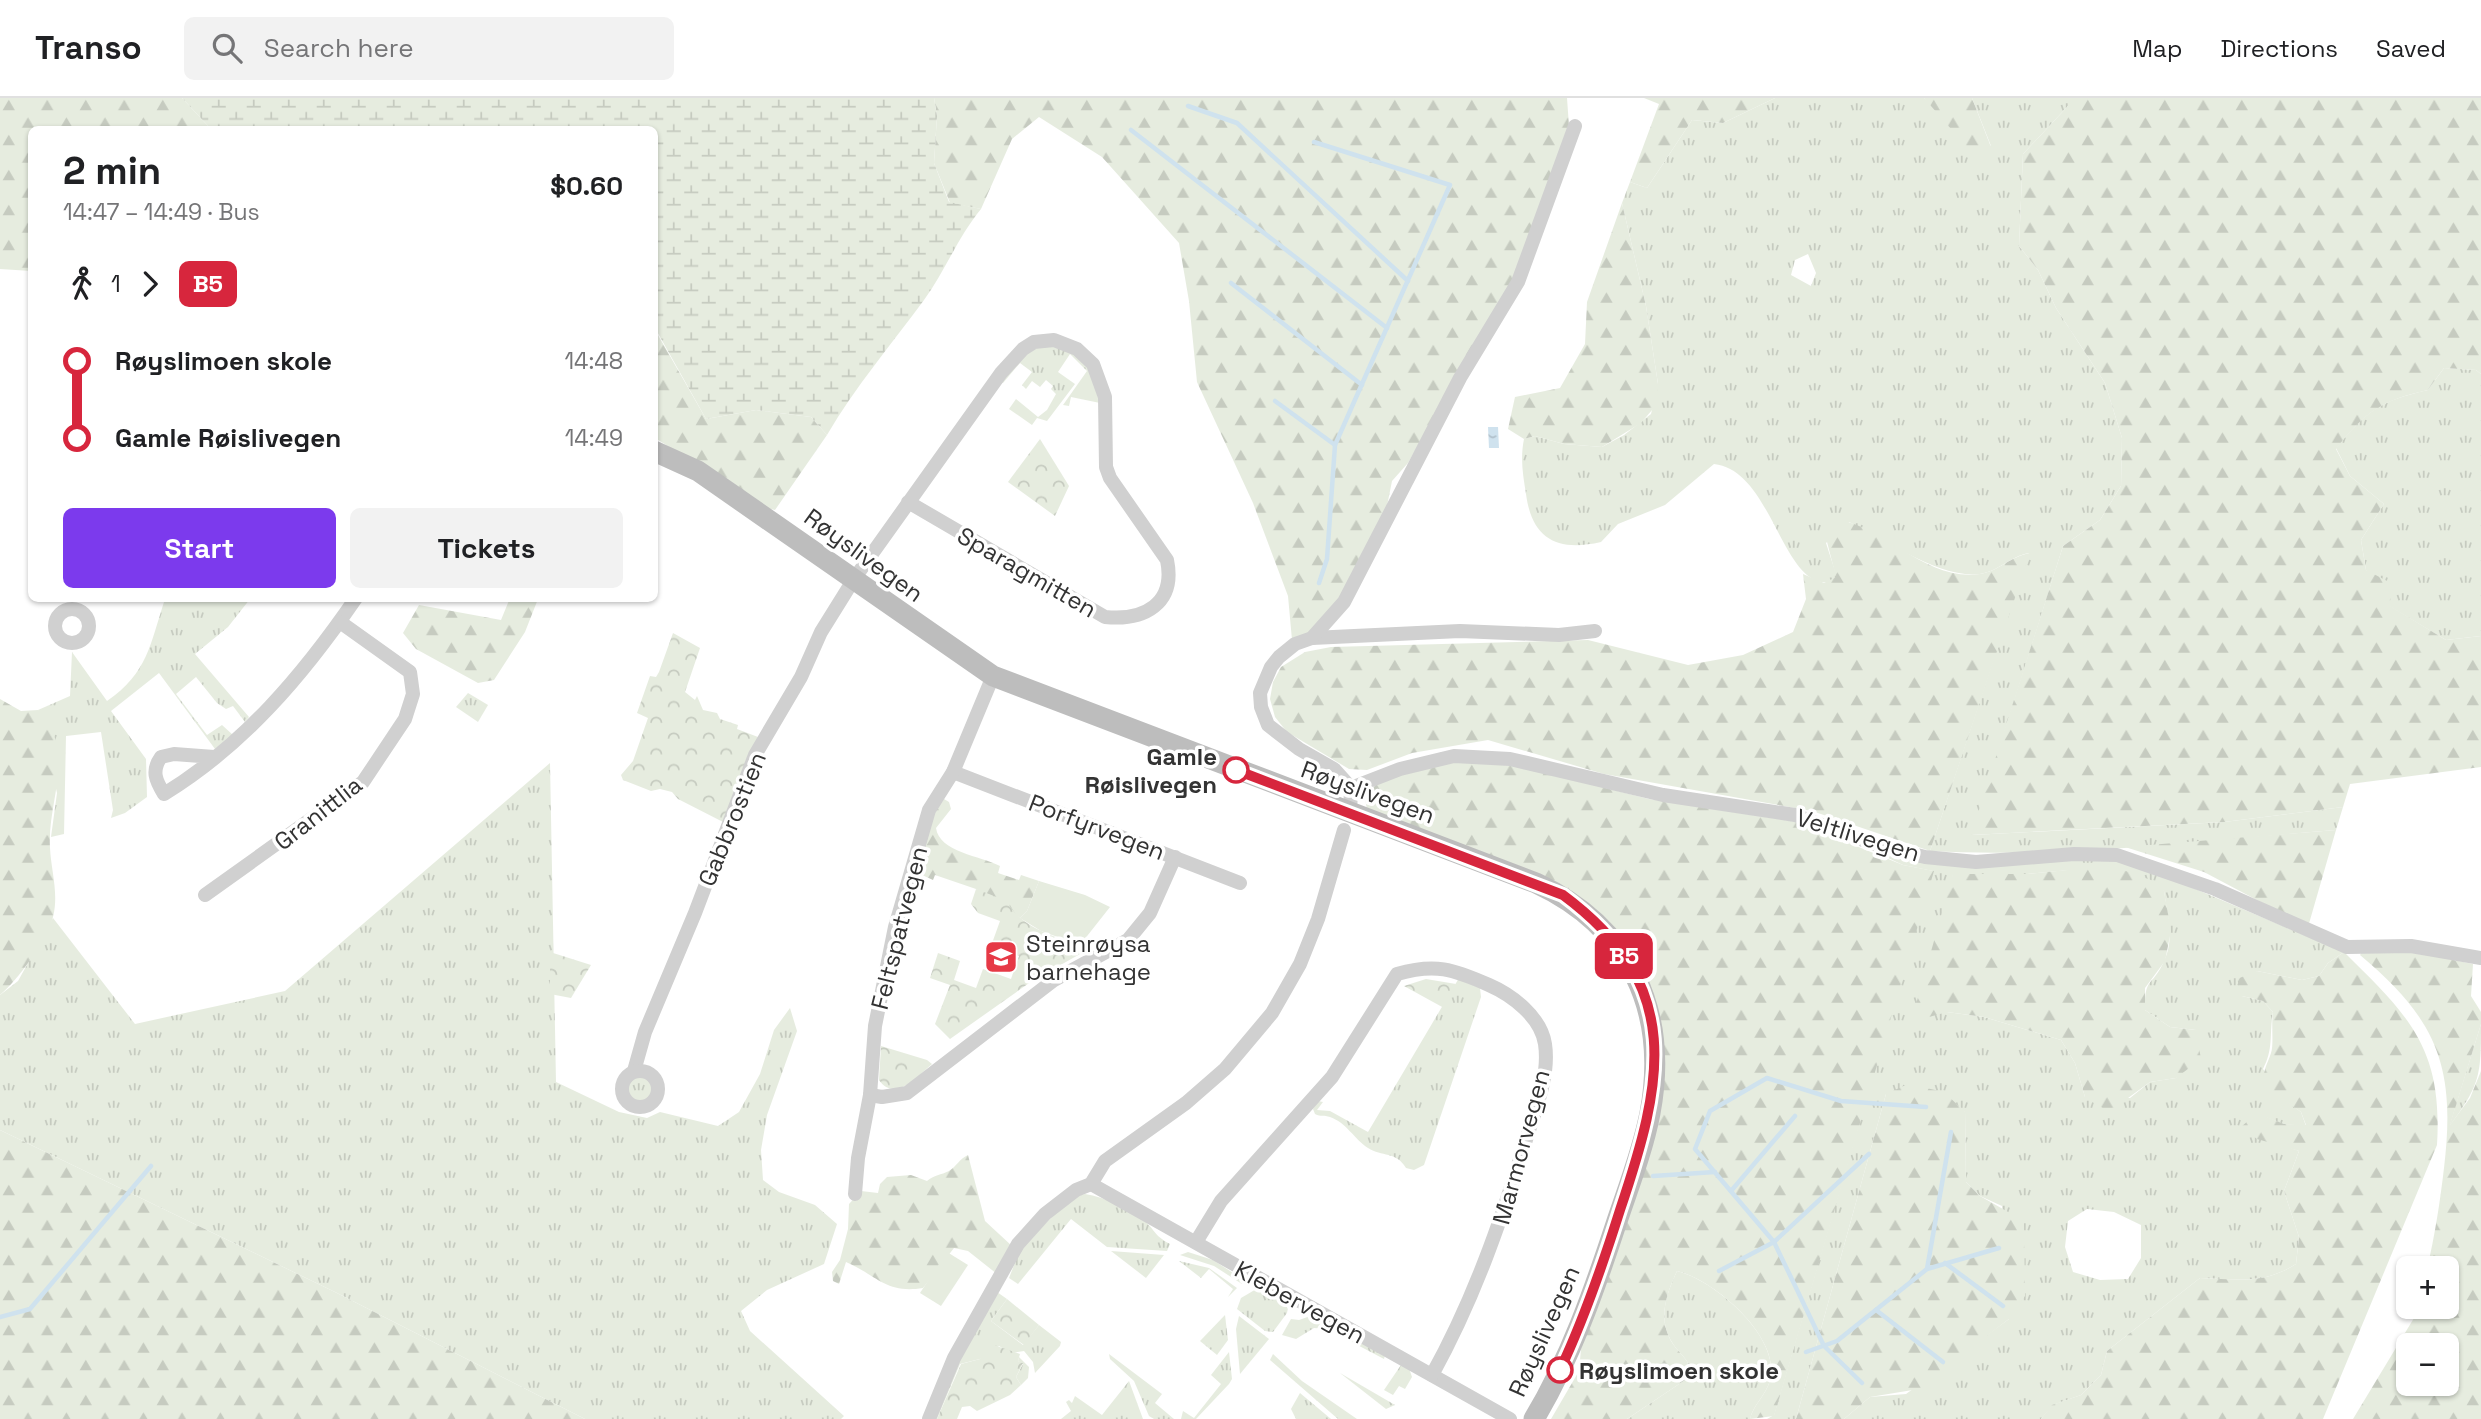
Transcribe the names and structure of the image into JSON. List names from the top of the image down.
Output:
{
  "streets": {
    "street": [
      "Røyslivegen",
      "Sparagmitten",
      "Granittlia",
      "Gabbrostien",
      "Porfyrvegen",
      "Veltlivegen",
      "Feltspatvegen",
      "Marmorvegen",
      "Klebervegen"
    ]
  },
  "crossings": [
    ["Røyslivegen", "Sparagmitten"],
    ["Røyslivegen", "Gabbrostien"],
    ["Røyslivegen", "Feltspatvegen"],
    ["Sparagmitten", "Gabbrostien"],
    ["Porfyrvegen", "Feltspatvegen"],
    ["Marmorvegen", "Klebervegen"]
  ],
  "places": {
    "other": ["Gamle Røislivegen", "Røyslimoen skole"],
    "school or university": ["Steinrøysa barnehage"]
  },
  "lines": ["bus line B5"],
  "page": {
    "header": "Transo",
    "search": "Search here",
    "nav": ["Map", "Directions", "Saved"],
    "on_map": "B5",
    "heading": ["2 min", "14:47 – 14:49 · Bus", "$0.60"],
    "legs": ["1", "B5"],
    "list": [
      {
        "name": "Røyslimoen skole",
        "value": "14:48"
      },
      {
        "name": "Gamle Røislivegen",
        "value": "14:49"
      }
    ],
    "buttons": ["Start", "Tickets"],
    "map_buttons": ["+", "−"]
  }
}
